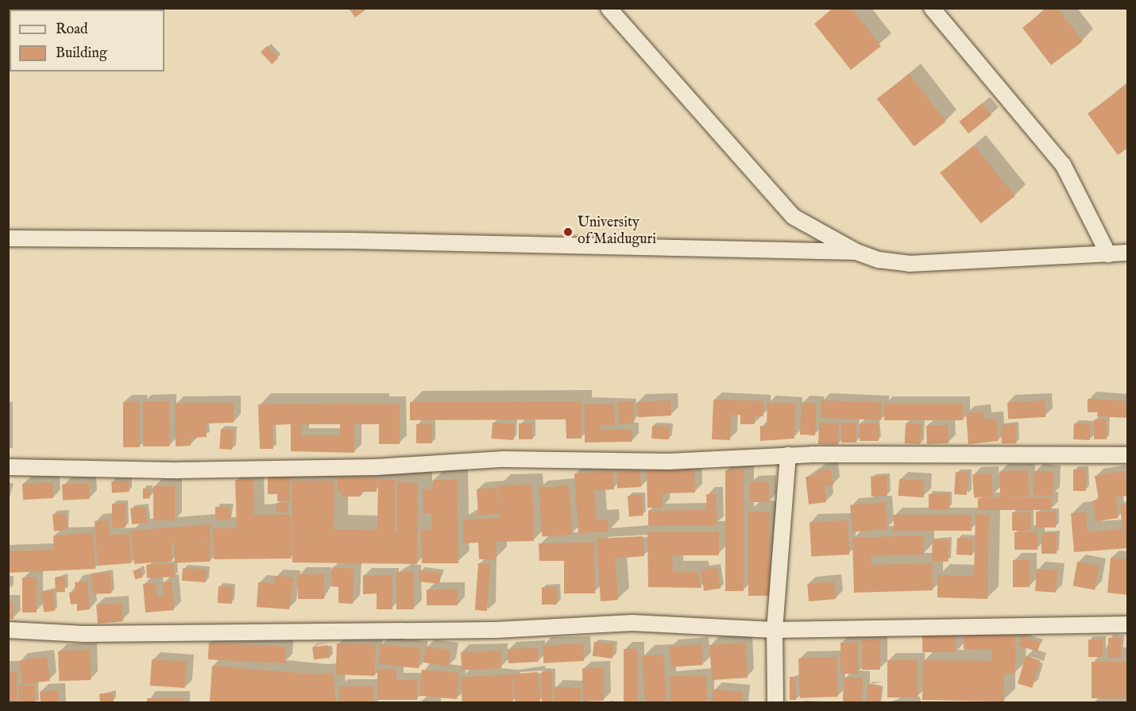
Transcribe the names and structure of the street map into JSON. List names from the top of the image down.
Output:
{
  "places": ["University of Maiduguri"],
  "legend": ["Road", "Building"]
}
